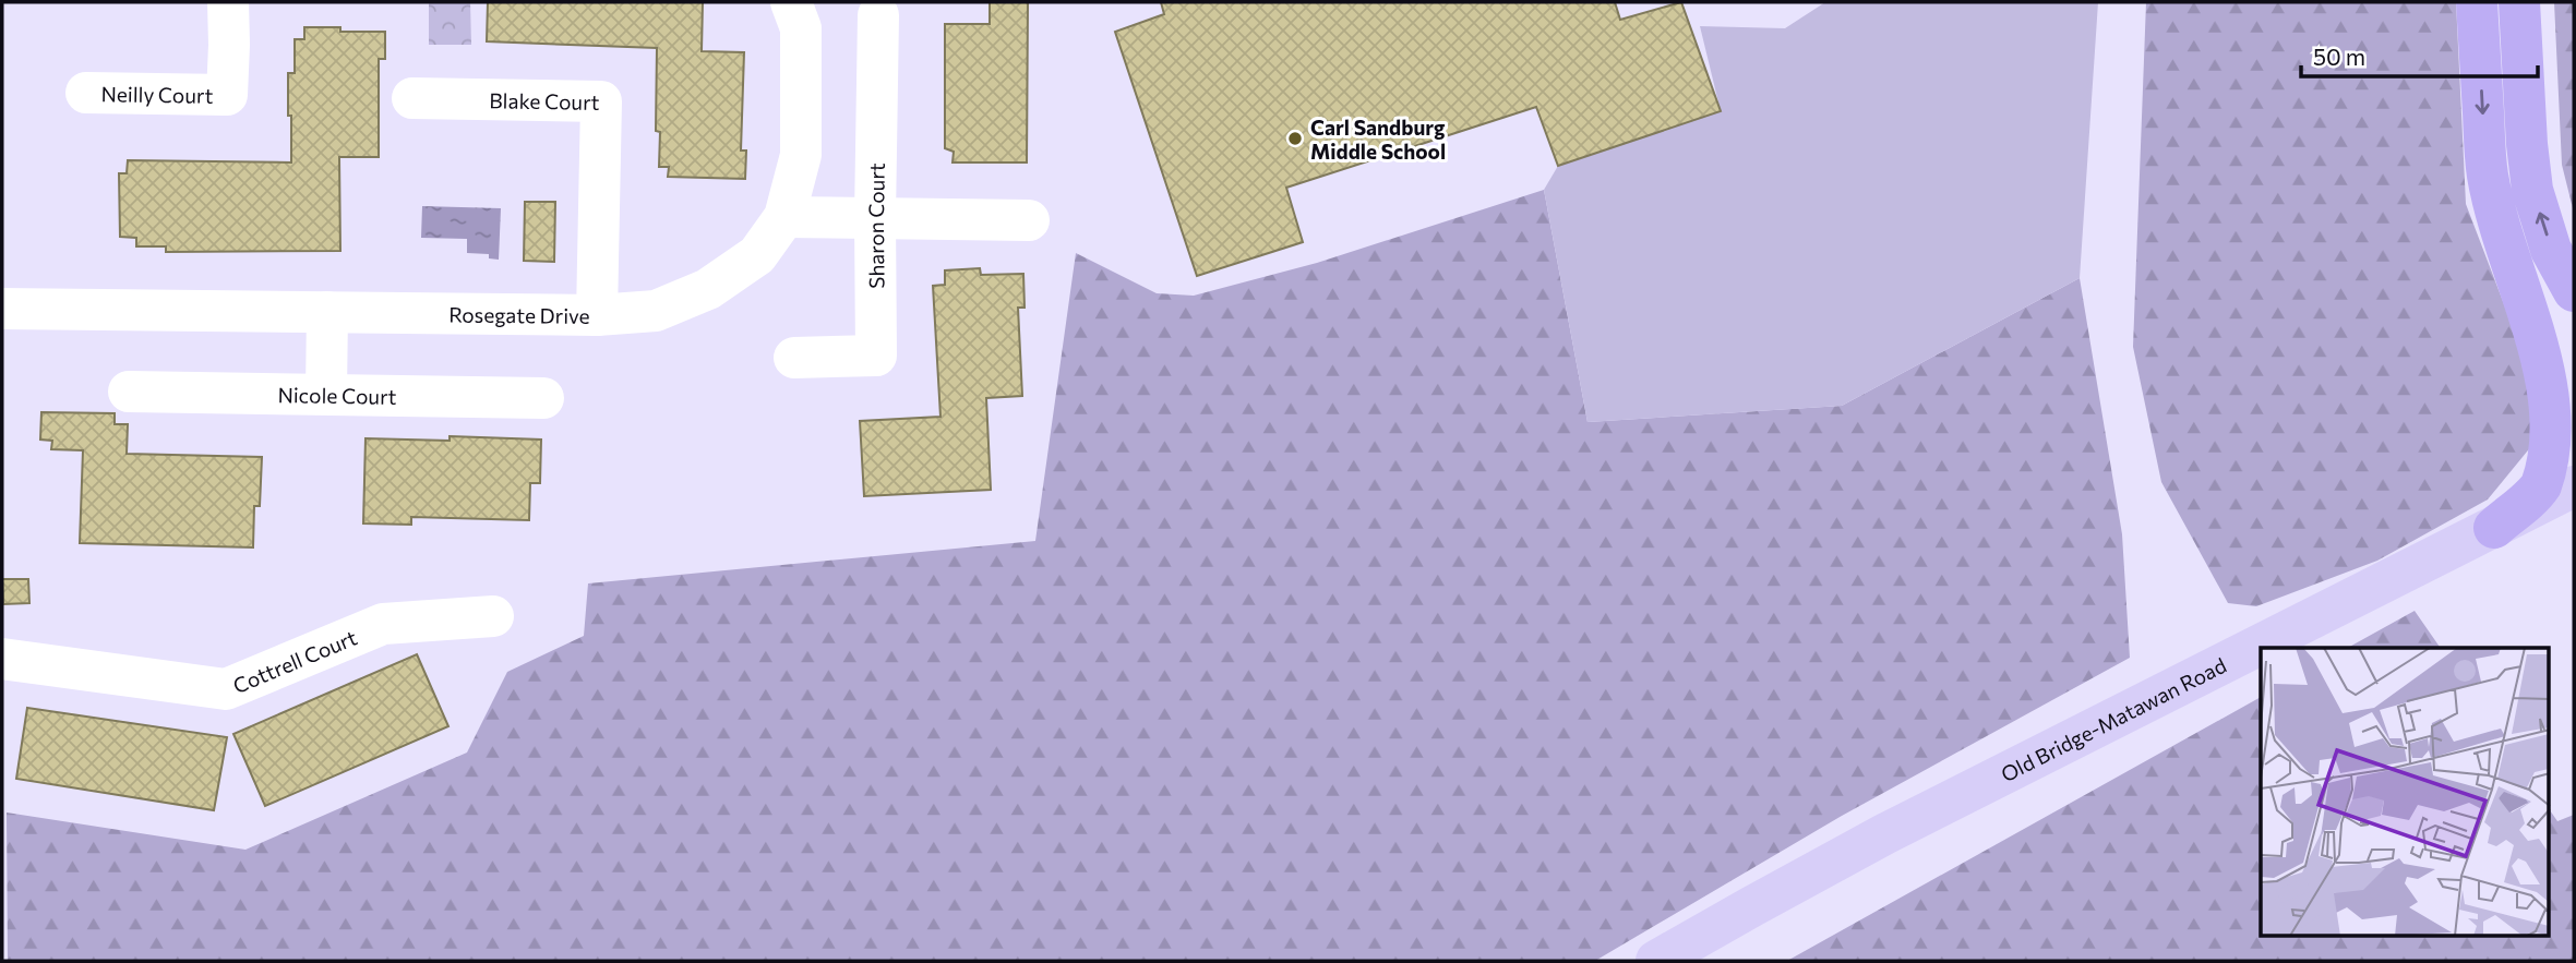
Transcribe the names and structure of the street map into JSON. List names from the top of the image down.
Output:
{
  "streets": {
    "main road": ["Old Bridge-Matawan Road"],
    "street": [
      "Neilly Court",
      "Blake Court",
      "Sharon Court",
      "Rosegate Drive",
      "Nicole Court",
      "Cottrell Court"
    ]
  },
  "crossings": [
    ["Blake Court", "Rosegate Drive"]
  ],
  "places": ["Carl Sandburg Middle School"],
  "scale_bar": "50 m"
}
